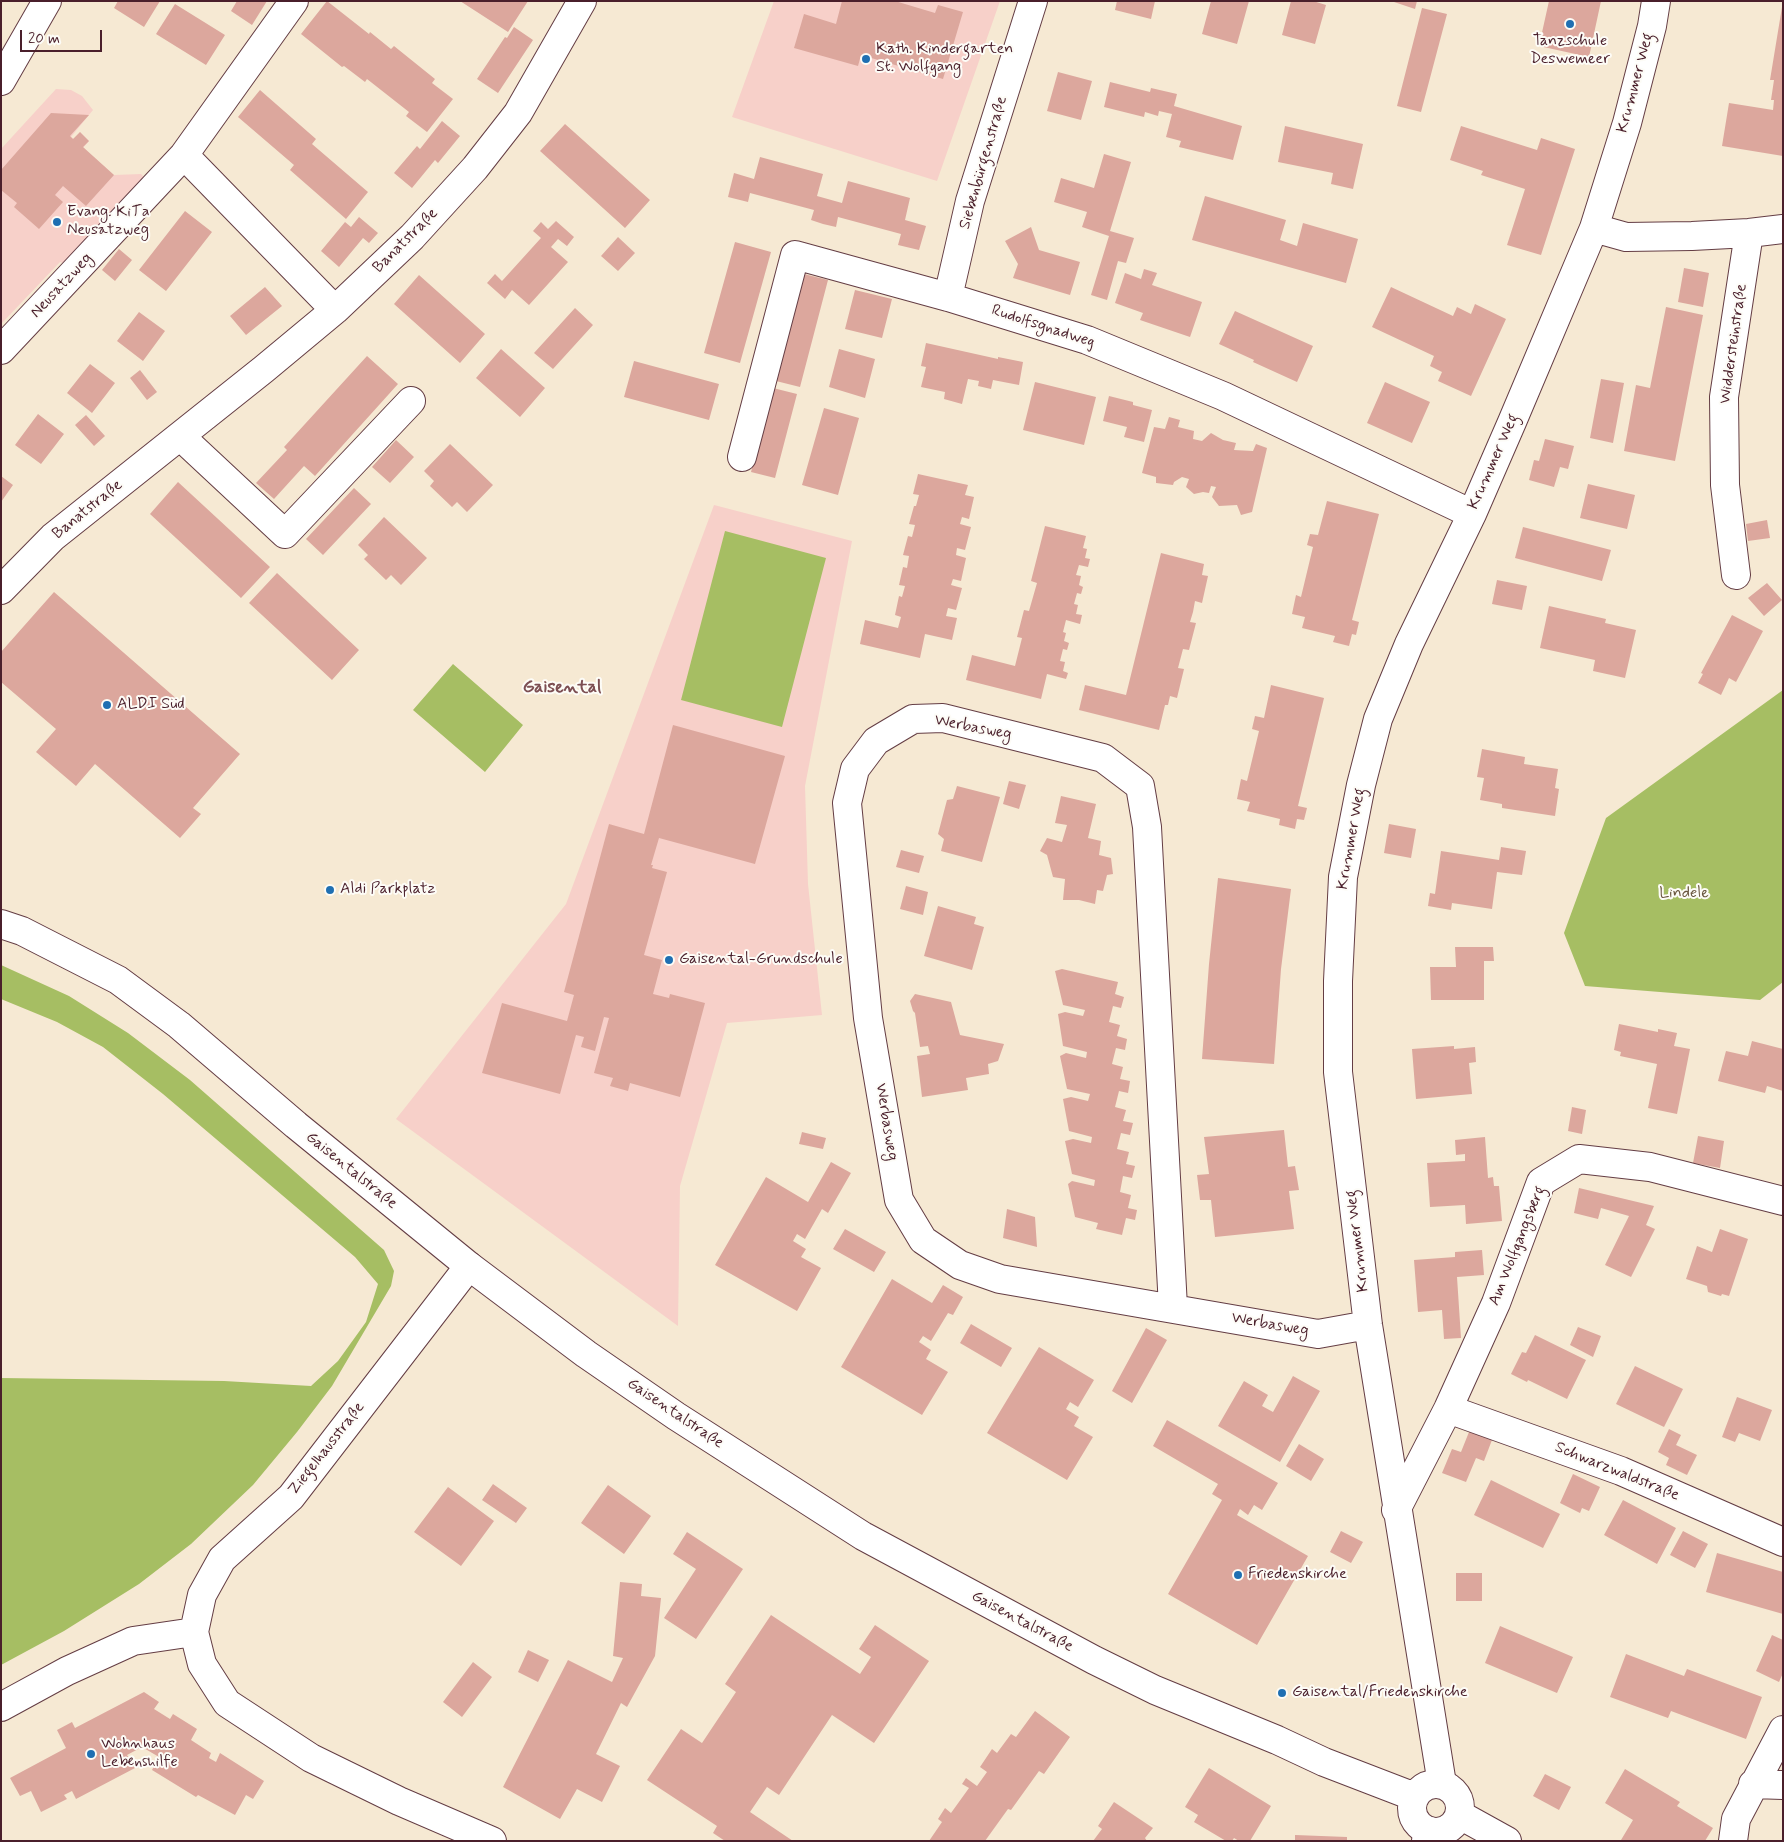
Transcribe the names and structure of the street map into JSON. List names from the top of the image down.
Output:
{
  "streets": {
    "street": [
      "Krummer Weg",
      "Siebenbürgenstraße",
      "Banatstraße",
      "Neusatzweg",
      "Rudolfsgnadweg",
      "Widdersteinstraße",
      "Werbasweg",
      "Gaisentalstraße",
      "Am Wolfgangsberg",
      "Ziegelhausstraße",
      "Schwarzwaldstraße"
    ]
  },
  "crossings": [
    ["Krummer Weg", "Rudolfsgnadweg"],
    ["Krummer Weg", "Werbasweg"],
    ["Krummer Weg", "Gaisentalstraße"],
    ["Krummer Weg", "Am Wolfgangsberg"],
    ["Siebenbürgenstraße", "Rudolfsgnadweg"],
    ["Gaisentalstraße", "Ziegelhausstraße"],
    ["Am Wolfgangsberg", "Schwarzwaldstraße"]
  ],
  "districts": ["Gaisental"],
  "parks": ["Lindele"],
  "places": [
    "Tanzschule Deswemeer",
    "Kath. Kindergarten St. Wolfgang",
    "Evang. KiTa Neusatzweg",
    "ALDI Süd",
    "Aldi Parkplatz",
    "Gaisental-Grundschule",
    "Friedenskirche",
    "Gaisental/Friedenskirche",
    "Wohnhaus Lebenshilfe"
  ],
  "scale_bar": "20 m"
}
